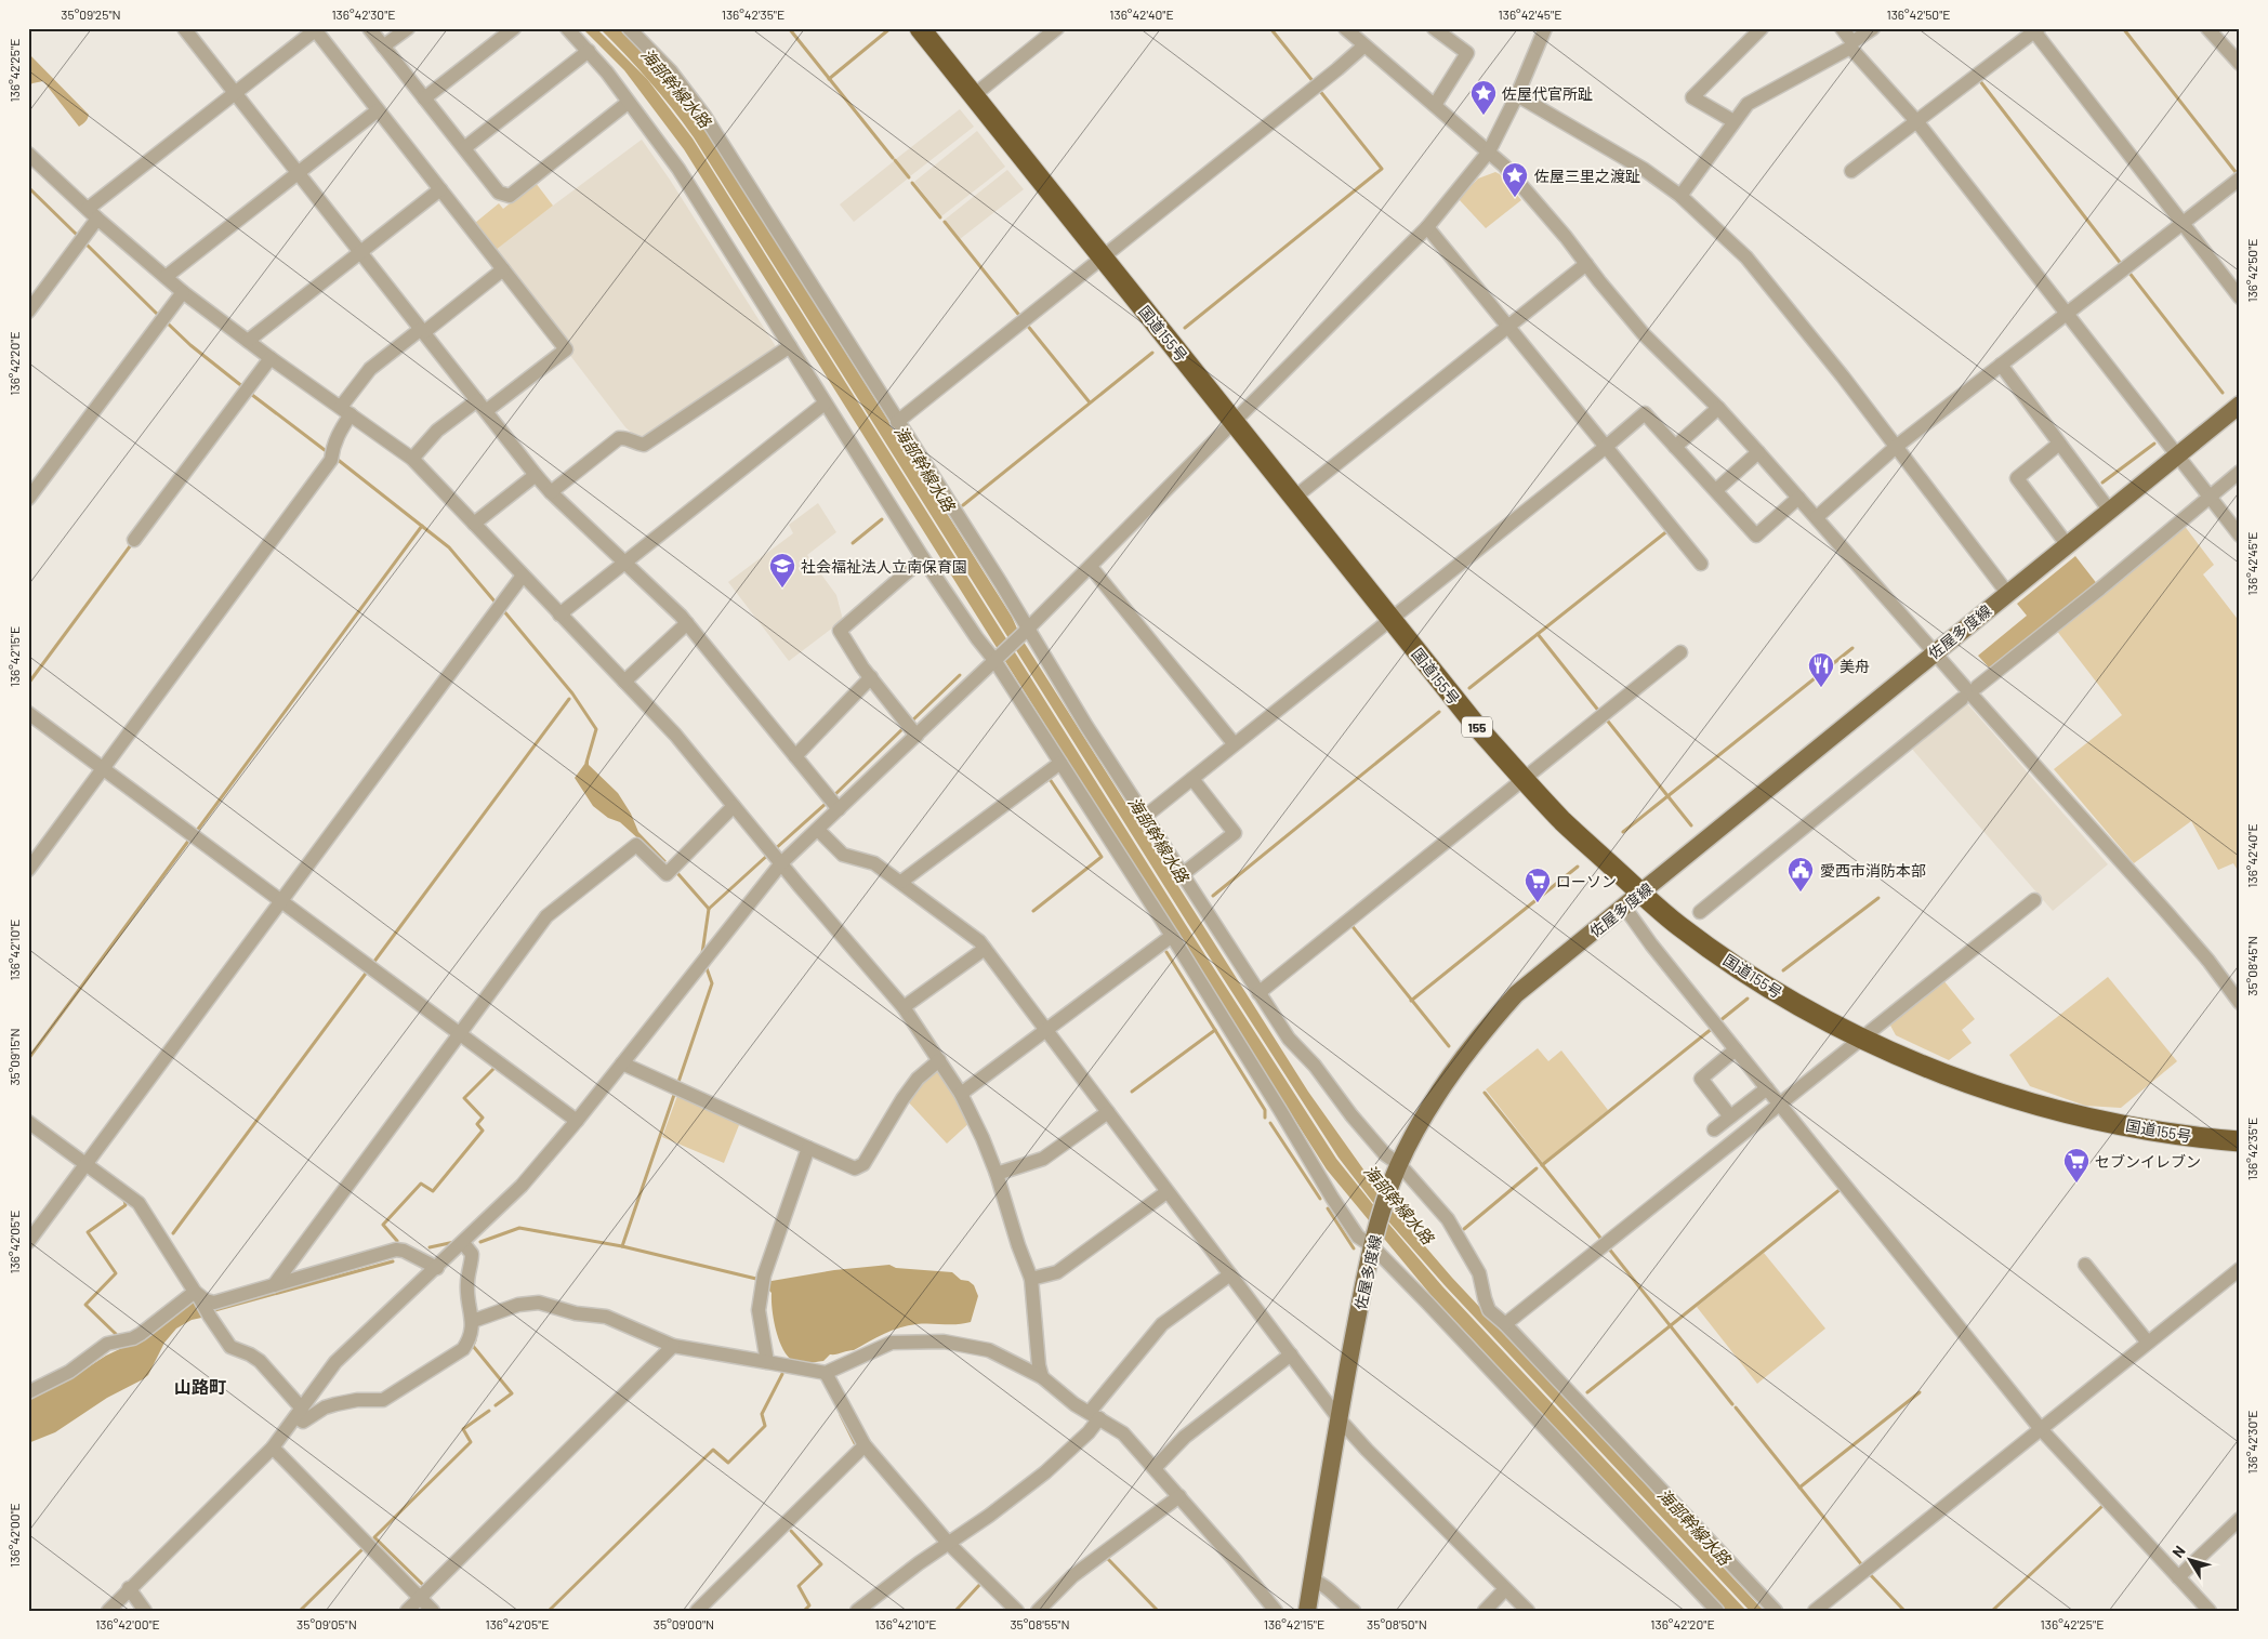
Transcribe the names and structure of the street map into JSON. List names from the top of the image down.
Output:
{
  "streets": {
    "highway": ["国道155号", "155"],
    "main road": ["佐屋多度線"]
  },
  "crossings": [
    ["国道155号", "佐屋多度線"]
  ],
  "districts": ["山路町"],
  "water": ["海部幹線水路"],
  "places": {
    "place": ["佐屋代官所趾", "佐屋三里之渡趾"],
    "school or university": ["社会福祉法人立南保育園"],
    "restaurant": ["美舟"],
    "public building": ["愛西市消防本部"],
    "supermarket": ["ローソン", "セブンイレブン"]
  },
  "north": "top left",
  "coordinates": [
    "35°09'25\"N",
    "136°42'30\"E",
    "136°42'35\"E",
    "136°42'40\"E",
    "136°42'45\"E",
    "136°42'50\"E",
    "136°42'25\"E",
    "136°42'20\"E",
    "136°42'15\"E",
    "136°42'10\"E",
    "35°08'45\"N",
    "35°09'15\"N",
    "136°42'05\"E",
    "136°42'00\"E",
    "35°09'05\"N",
    "35°09'00\"N",
    "35°08'55\"N",
    "35°08'50\"N"
  ]
}
